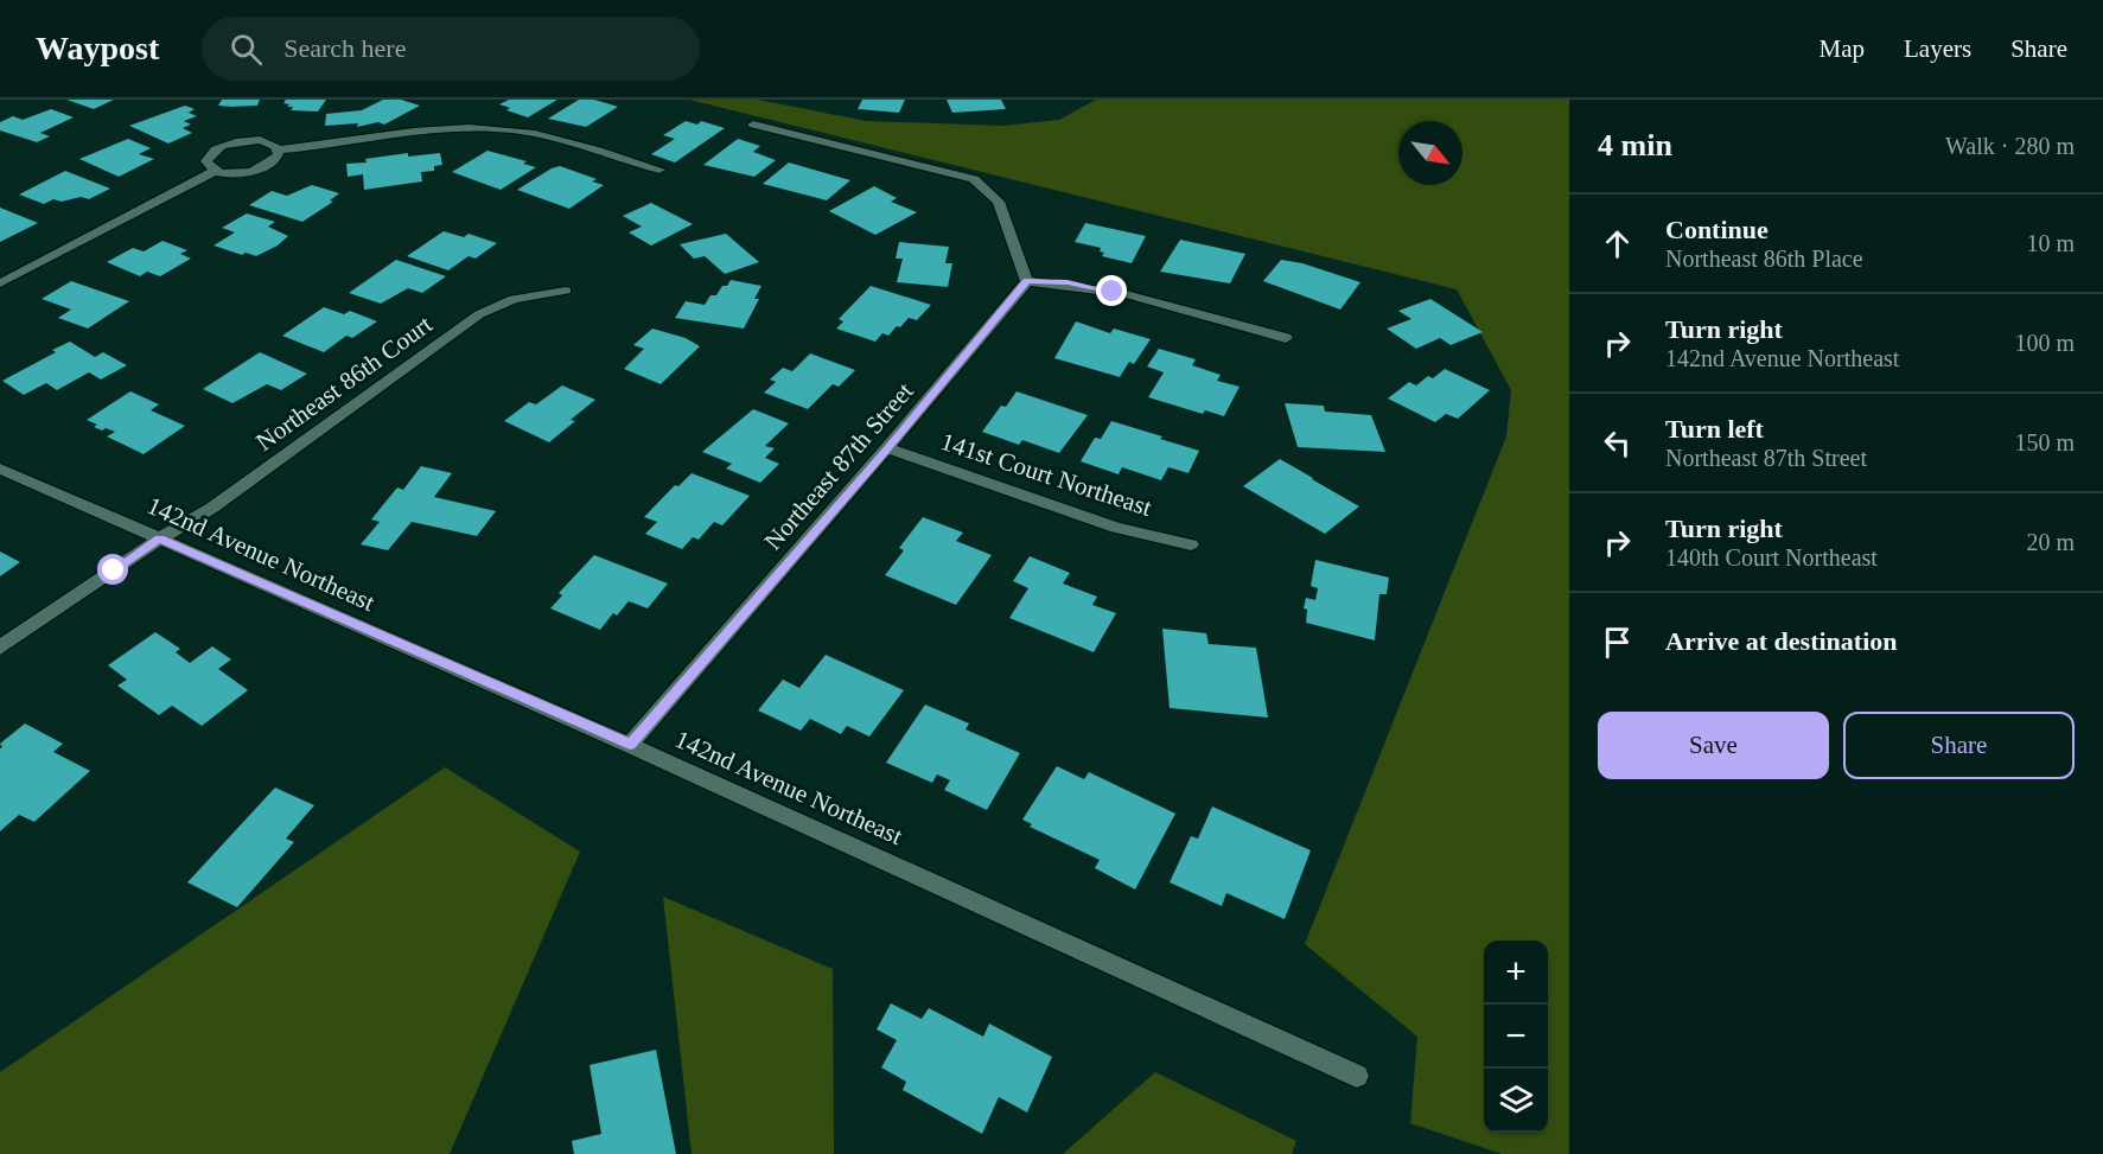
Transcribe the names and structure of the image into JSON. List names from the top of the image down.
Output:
{
  "streets": {
    "street": [
      "Northeast 86th Court",
      "Northeast 87th Street",
      "141st Court Northeast",
      "142nd Avenue Northeast"
    ]
  },
  "crossings": [
    ["Northeast 86th Court", "142nd Avenue Northeast"],
    ["Northeast 87th Street", "141st Court Northeast"],
    ["Northeast 87th Street", "142nd Avenue Northeast"]
  ],
  "north": "bottom right",
  "page": {
    "header": "Waypost",
    "search": "Search here",
    "nav": ["Map", "Layers", "Share"],
    "heading": ["4 min", "Walk · 280 m"],
    "list": [
      ["Continue", "Northeast 86th Place", "10 m"],
      ["Turn right", "142nd Avenue Northeast", "100 m"],
      ["Turn left", "Northeast 87th Street", "150 m"],
      ["Turn right", "140th Court Northeast", "20 m"],
      "Arrive at destination"
    ],
    "buttons": ["Save", "Share"],
    "map_buttons": ["+", "−"]
  }
}
